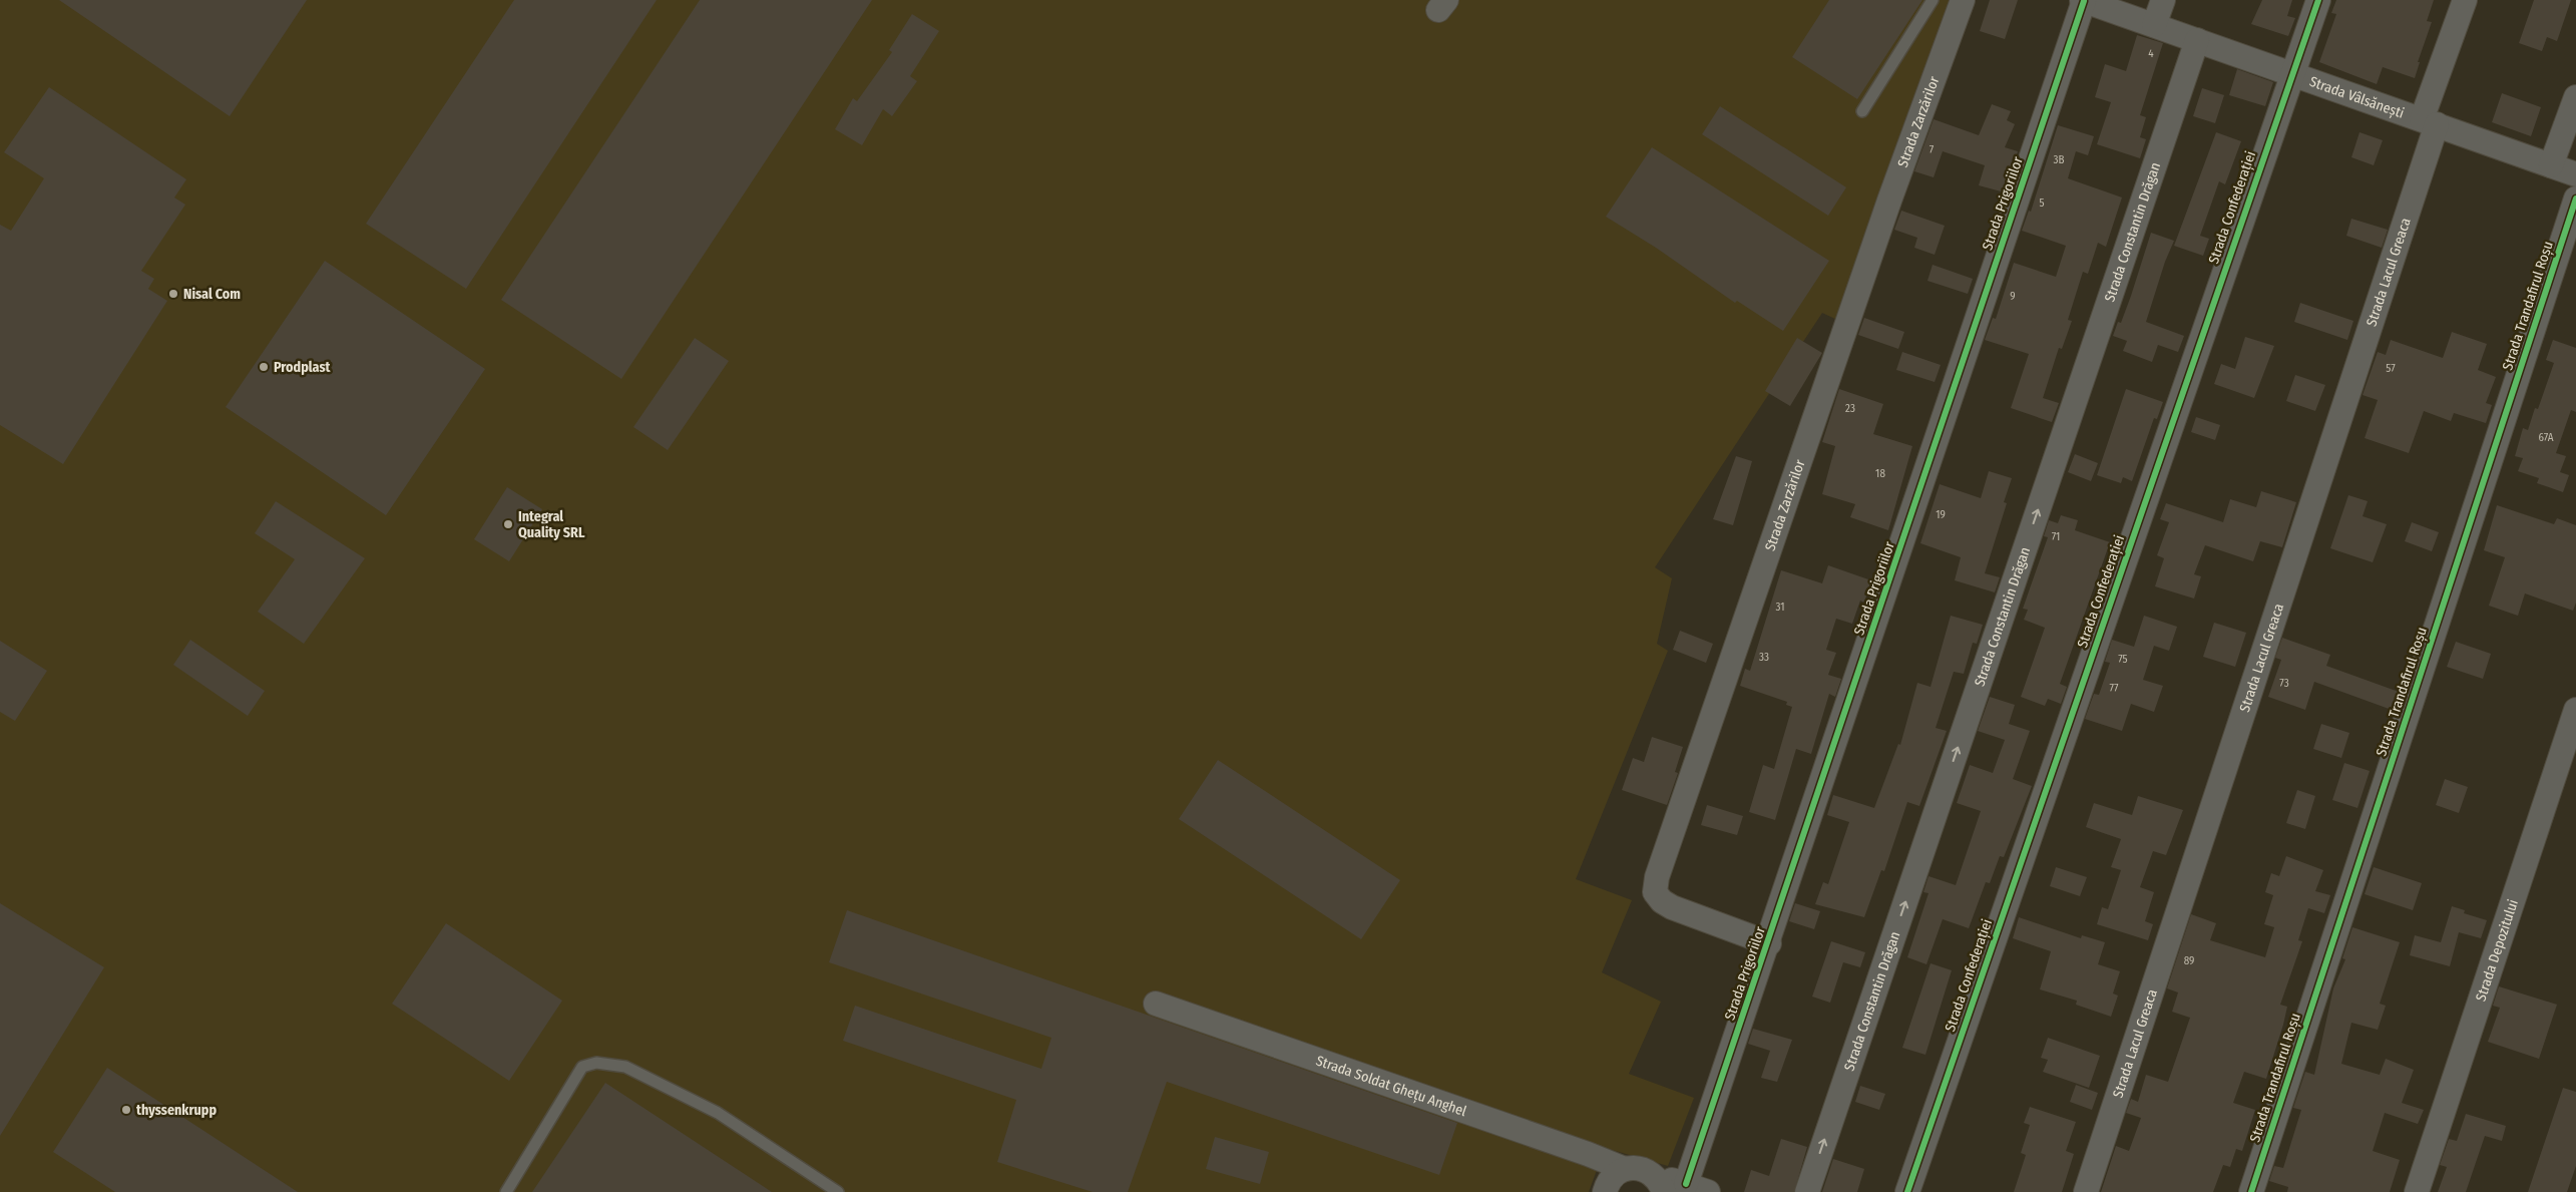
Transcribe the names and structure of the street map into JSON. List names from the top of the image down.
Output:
{
  "streets": {
    "street": [
      "Strada Vâlsănești",
      "Strada Zarzărilor",
      "Strada Prigoriilor",
      "Strada Confederației",
      "Strada Constantin Drăgan",
      "Strada Lacul Greaca",
      "Strada Trandafirul Roșu",
      "Strada Depozitului",
      "Strada Soldat Ghețu Anghel"
    ]
  },
  "crossings": [
    ["Strada Vâlsănești", "Strada Prigoriilor"],
    ["Strada Vâlsănești", "Strada Confederației"],
    ["Strada Vâlsănești", "Strada Constantin Drăgan"],
    ["Strada Vâlsănești", "Strada Lacul Greaca"],
    ["Strada Zarzărilor", "Strada Prigoriilor"]
  ],
  "one_way": ["Strada Constantin Drăgan"],
  "places": [
    "Nisal Com",
    "Prodplast",
    "Integral Quality SRL",
    "thyssenkrupp"
  ],
  "house_numbers": [
    "4",
    "7",
    "3B",
    "5",
    "9",
    "57",
    "23",
    "67A",
    "18",
    "19",
    "71",
    "31",
    "33",
    "75",
    "73",
    "77",
    "89"
  ]
}
